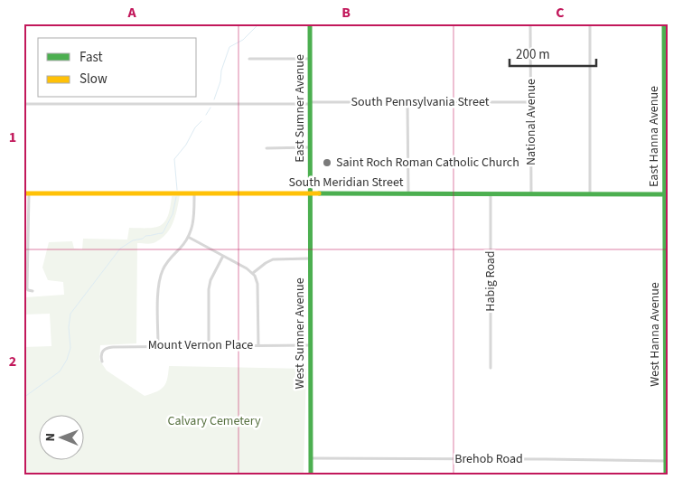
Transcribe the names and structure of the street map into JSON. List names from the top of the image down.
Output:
{
  "streets": {
    "main road": [
      "East Sumner Avenue",
      "East Hanna Avenue",
      "South Meridian Street",
      "West Sumner Avenue",
      "West Hanna Avenue"
    ],
    "street": [
      "South Pennsylvania Street",
      "National Avenue",
      "Habig Road",
      "Mount Vernon Place",
      "Brehob Road"
    ]
  },
  "crossings": [
    ["South Pennsylvania Street", "East Sumner Avenue"],
    ["South Pennsylvania Street", "National Avenue"],
    ["East Sumner Avenue", "South Meridian Street"],
    ["East Sumner Avenue", "West Sumner Avenue"],
    ["National Avenue", "South Meridian Street"],
    ["East Hanna Avenue", "South Meridian Street"],
    ["East Hanna Avenue", "West Hanna Avenue"],
    ["South Meridian Street", "Habig Road"],
    ["South Meridian Street", "West Sumner Avenue"],
    ["South Meridian Street", "West Hanna Avenue"],
    ["West Sumner Avenue", "Mount Vernon Place"],
    ["West Sumner Avenue", "Brehob Road"],
    ["West Hanna Avenue", "Brehob Road"]
  ],
  "parks": ["Calvary Cemetery"],
  "places": ["Saint Roch Roman Catholic Church"],
  "legend": ["Fast", "Slow"],
  "scale_bar": "200 m",
  "north": "left",
  "grid": {
    "columns": ["A", "B", "C"],
    "rows": ["1", "2"]
  }
}
